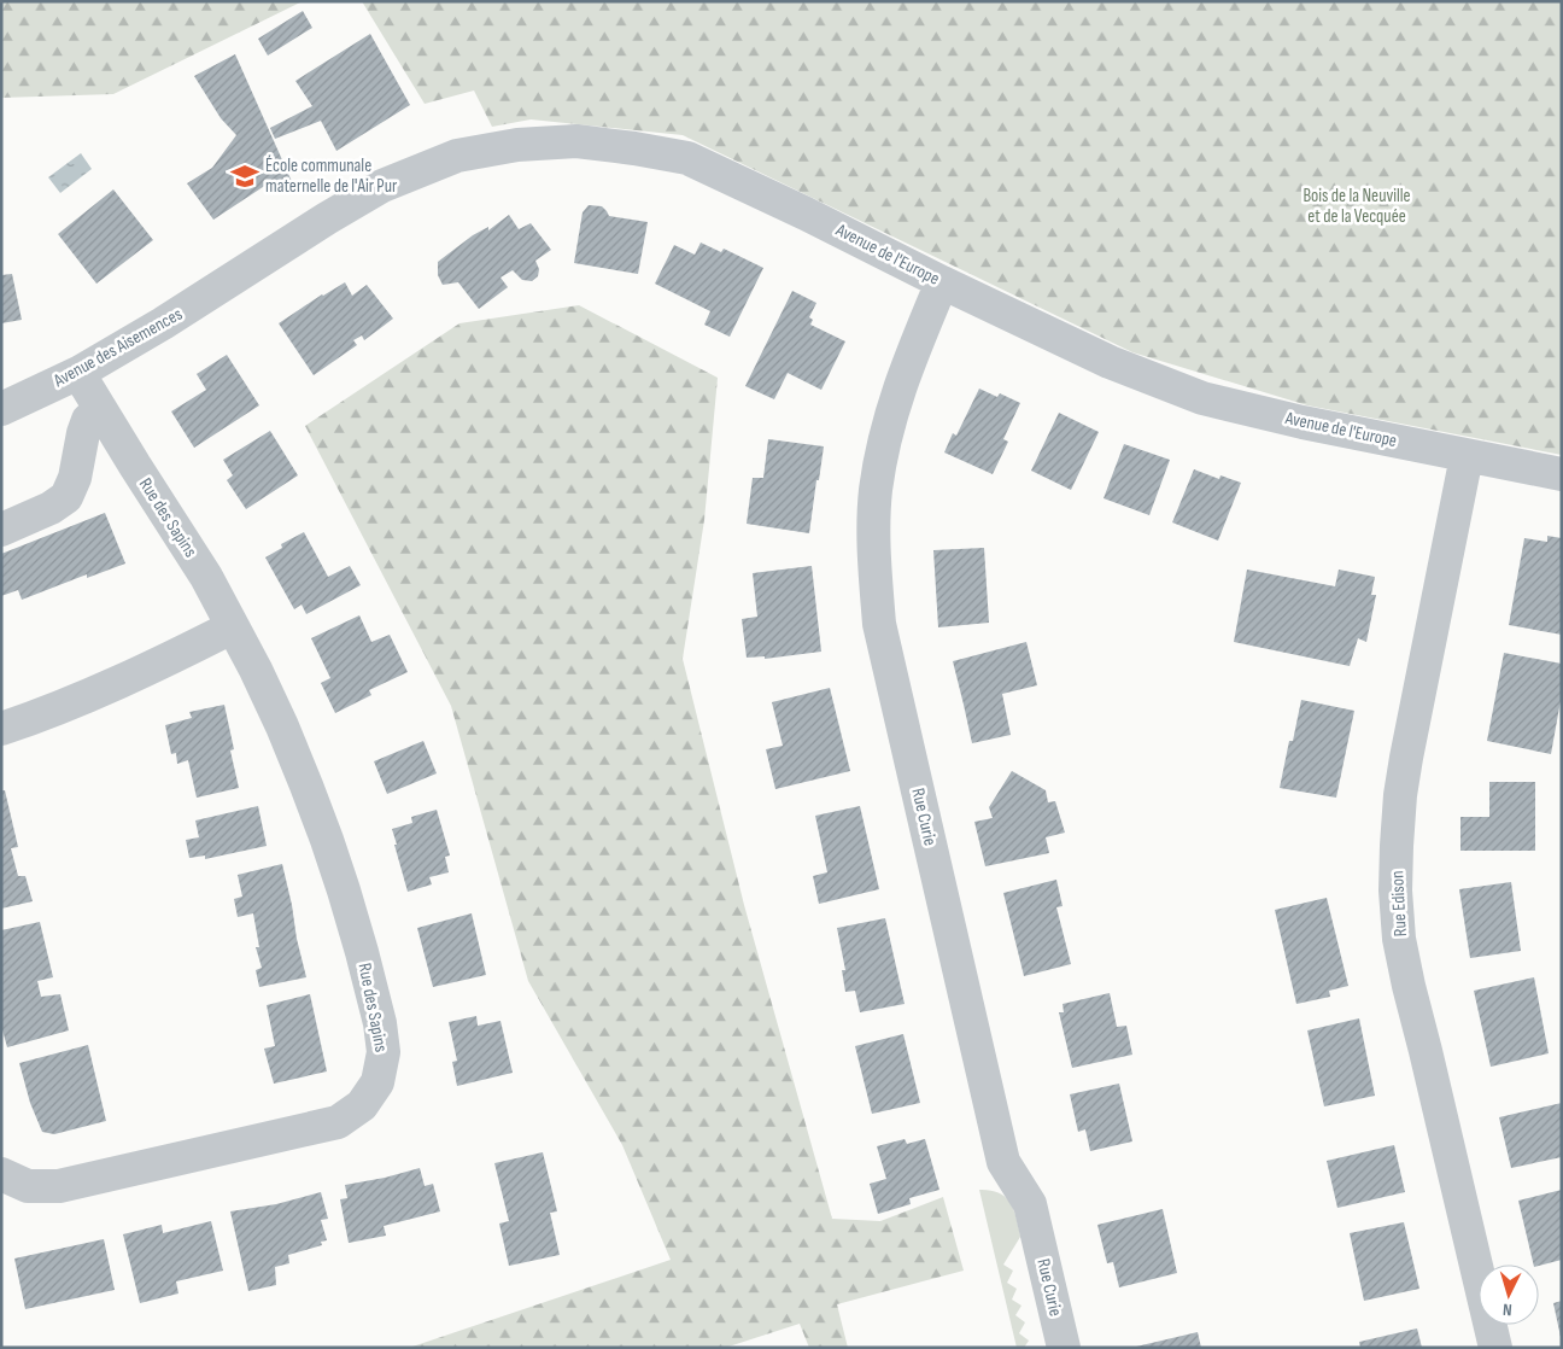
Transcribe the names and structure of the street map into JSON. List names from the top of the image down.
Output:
{
  "streets": {
    "street": [
      "Avenue de l'Europe",
      "Avenue des Aisemences",
      "Rue des Sapins",
      "Rue Curie",
      "Rue Edison"
    ]
  },
  "crossings": [
    ["Avenue de l'Europe", "Avenue des Aisemences"],
    ["Avenue de l'Europe", "Rue Curie"],
    ["Avenue de l'Europe", "Rue Edison"],
    ["Avenue des Aisemences", "Rue des Sapins"]
  ],
  "parks": ["Bois de la Neuville et de la Vecquée"],
  "places": {
    "school or university": ["École communale maternelle de l'Air Pur"]
  },
  "north": "bottom"
}
